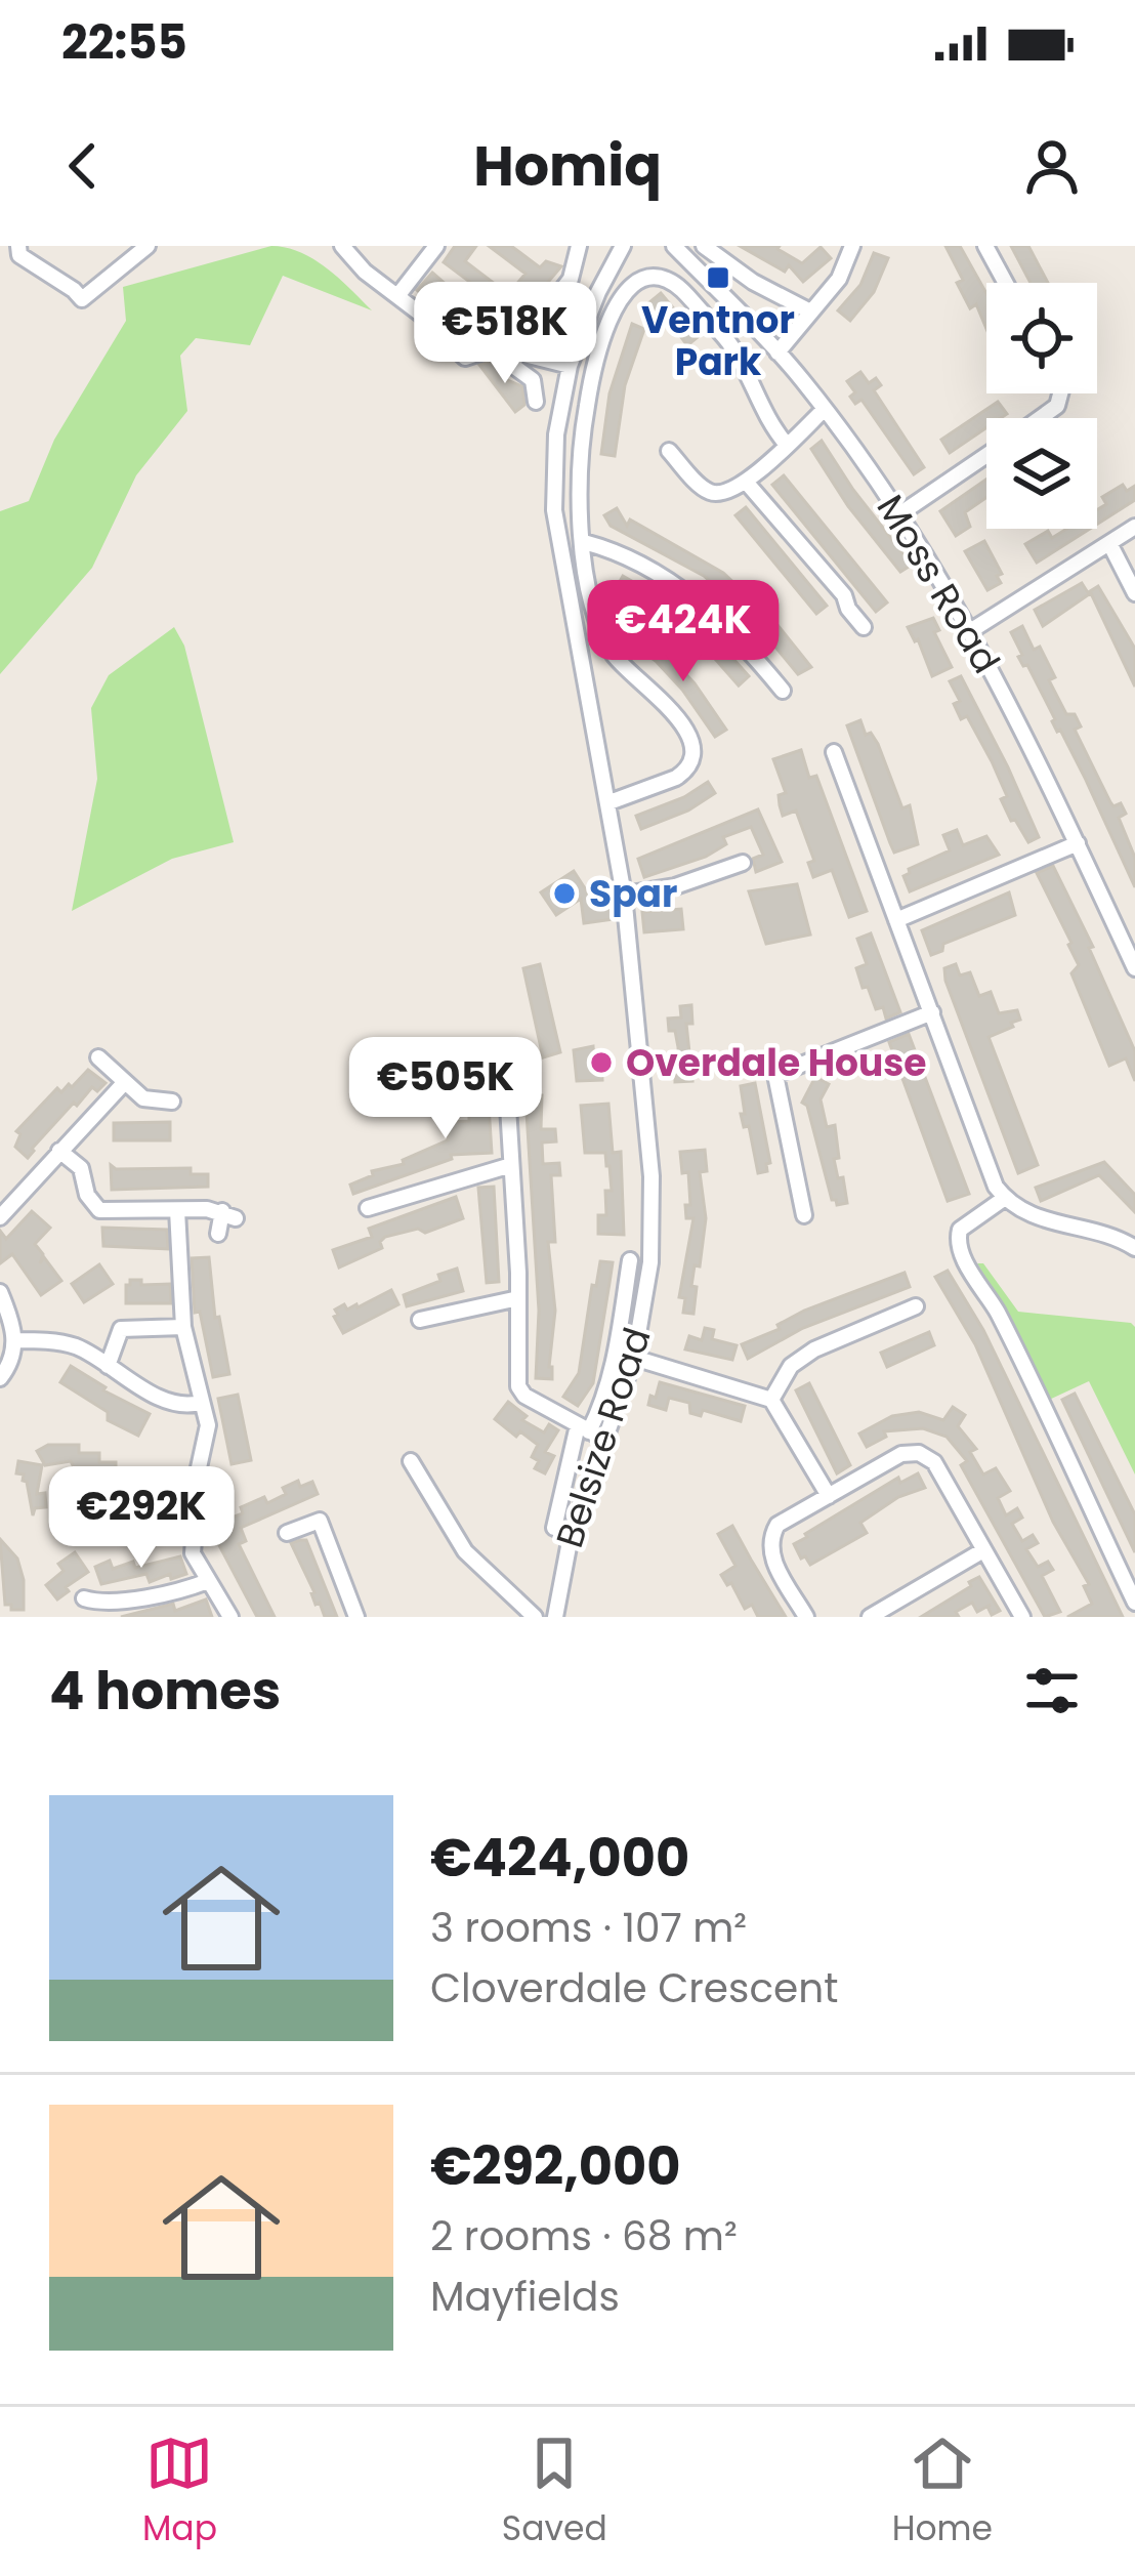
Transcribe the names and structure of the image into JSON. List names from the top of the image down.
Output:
{
  "streets": {
    "street": ["Moss Road", "Belsize Road"]
  },
  "places": {
    "transit": ["Ventnor Park"],
    "other": ["Spar", "Overdale House"]
  },
  "page": {
    "status": "22:55",
    "header": "Homiq",
    "price": [
      "€518K",
      "€424K",
      "€505K",
      "€292K"
    ],
    "heading": "4 homes",
    "list": [
      {
        "name": "€424,000",
        "note": "3 rooms · 107 m² · Cloverdale Crescent"
      },
      {
        "name": "€292,000",
        "note": "2 rooms · 68 m² · Mayfields"
      }
    ],
    "tabs": ["Map", "Saved", "Home"]
  }
}
